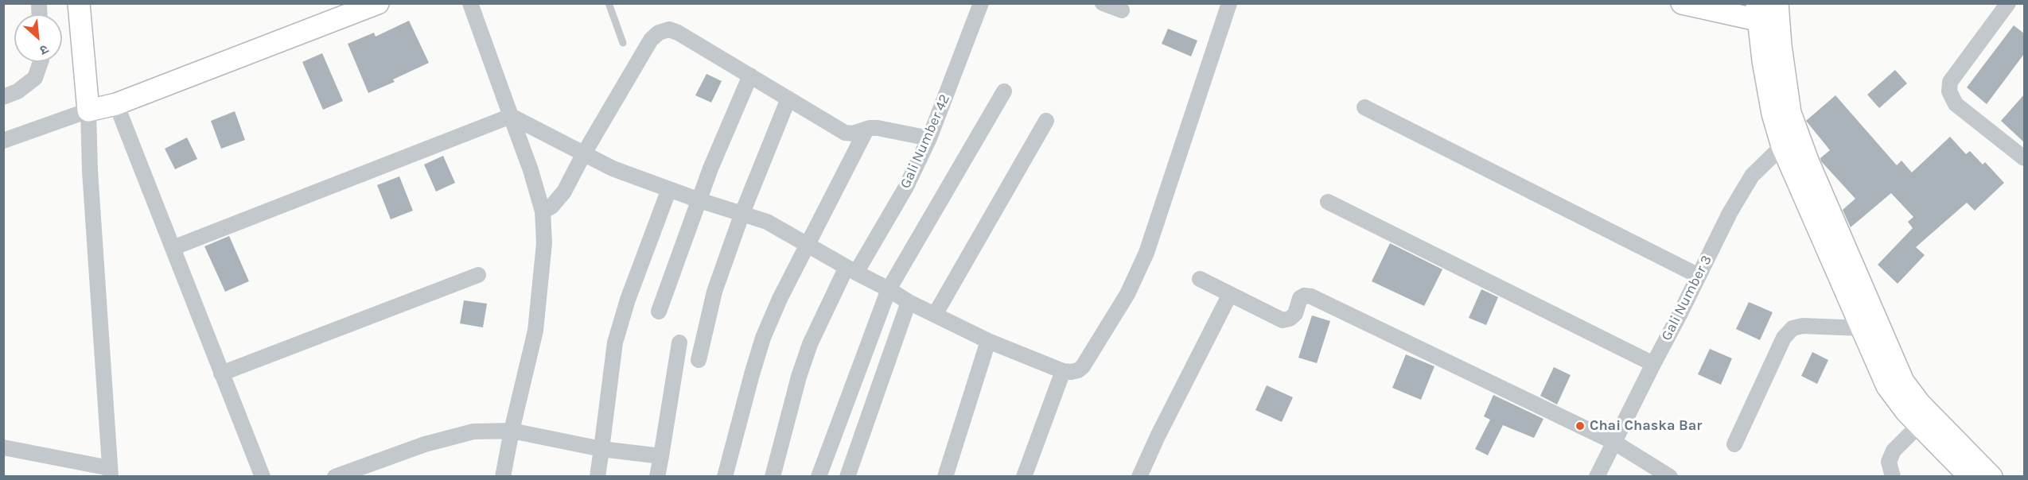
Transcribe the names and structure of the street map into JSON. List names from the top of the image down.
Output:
{
  "streets": {
    "street": ["Gali Number 42", "Gali Number 3"]
  },
  "places": ["Chai Chaska Bar"],
  "north": "bottom right"
}
